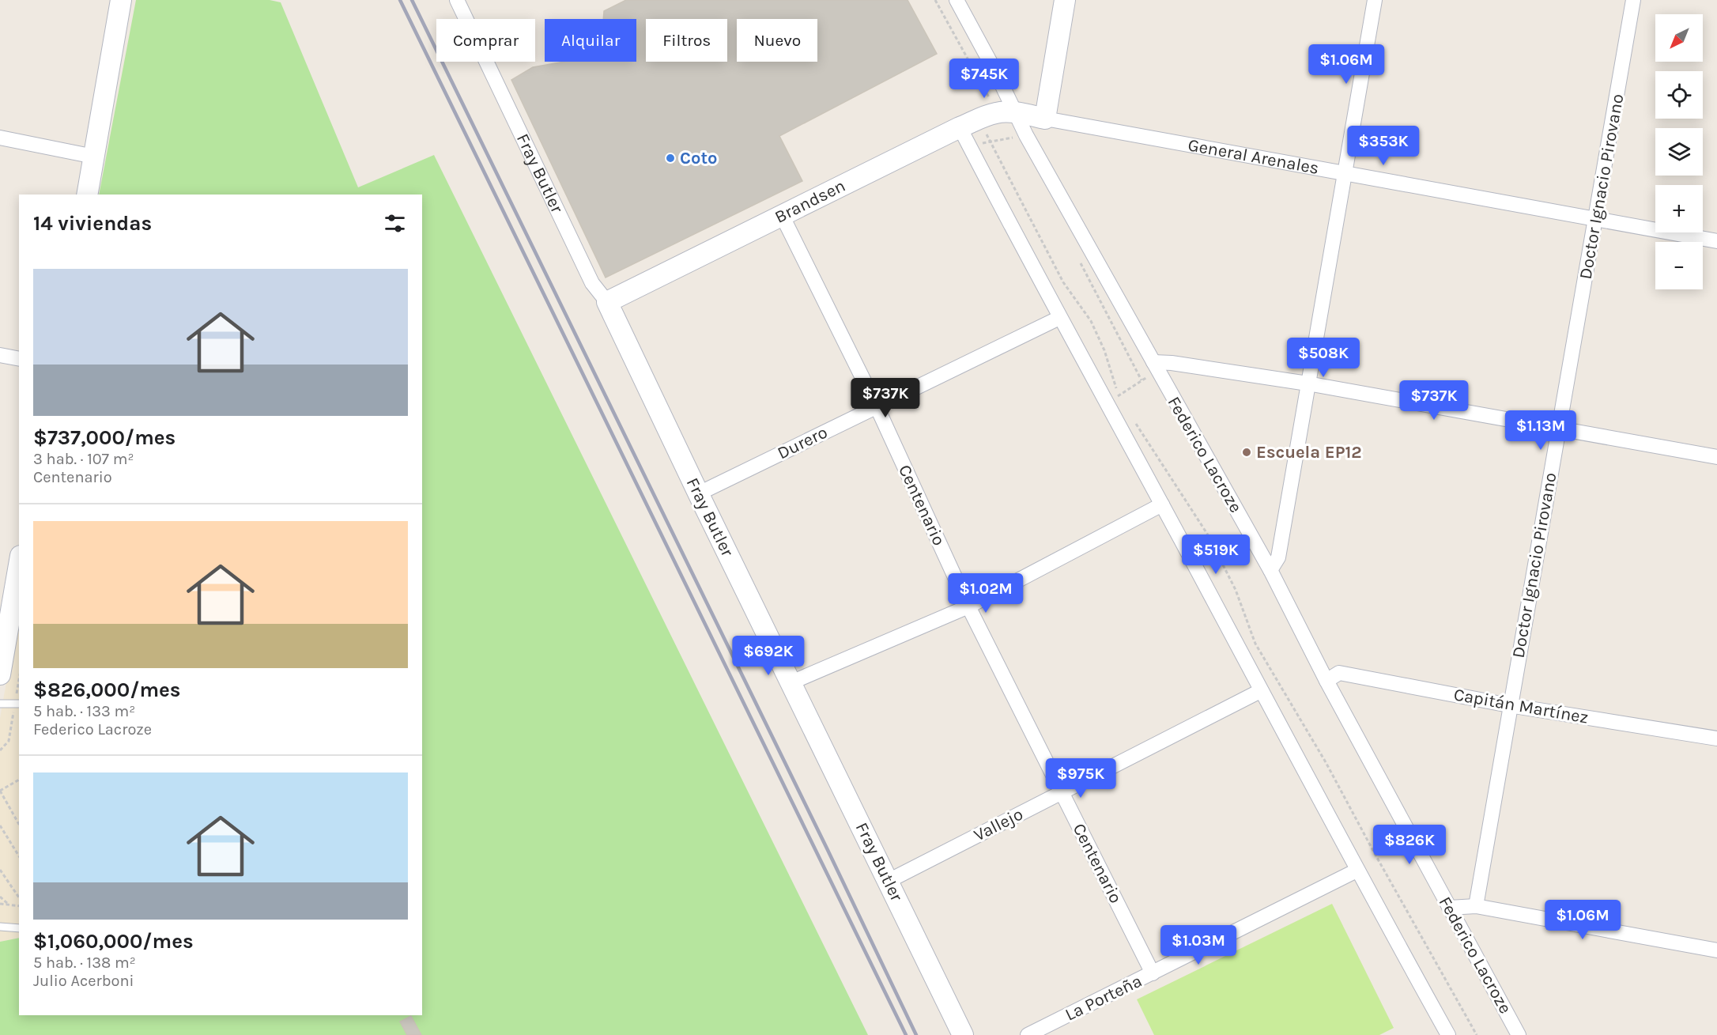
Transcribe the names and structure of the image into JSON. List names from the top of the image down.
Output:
{
  "streets": {
    "street": [
      "General Arenales",
      "Fray Butler",
      "Doctor Ignacio Pirovano",
      "Brandsen",
      "Durero",
      "Federico Lacroze",
      "Centenario",
      "Capitán Martínez",
      "Vallejo",
      "La Porteña"
    ]
  },
  "crossings": [
    ["General Arenales", "Doctor Ignacio Pirovano"],
    ["General Arenales", "Brandsen"],
    ["General Arenales", "Federico Lacroze"],
    ["Fray Butler", "Brandsen"],
    ["Fray Butler", "Durero"],
    ["Fray Butler", "Vallejo"],
    ["Doctor Ignacio Pirovano", "Capitán Martínez"],
    ["Brandsen", "Federico Lacroze"],
    ["Brandsen", "Centenario"],
    ["Durero", "Centenario"],
    ["Federico Lacroze", "Capitán Martínez"],
    ["Centenario", "Vallejo"],
    ["Centenario", "La Porteña"]
  ],
  "places": ["Coto", "Escuela EP12"],
  "north": "bottom left",
  "page": {
    "map_buttons": ["+", "−"],
    "chip": [
      "Comprar",
      "Alquilar",
      "Filtros",
      "Nuevo"
    ],
    "price": [
      "$1.06M",
      "$745K",
      "$353K",
      "$508K",
      "$737K",
      "$737K",
      "$1.13M",
      "$519K",
      "$1.02M",
      "$692K",
      "$975K",
      "$826K",
      "$1.06M",
      "$1.03M"
    ],
    "heading": "14 viviendas",
    "list": [
      {
        "name": "$737,000/mes",
        "note": "3 hab. · 107 m² · Centenario"
      },
      {
        "name": "$826,000/mes",
        "note": "5 hab. · 133 m² · Federico Lacroze"
      },
      {
        "name": "$1,060,000/mes",
        "note": "5 hab. · 138 m² · Julio Acerboni"
      }
    ]
  }
}
